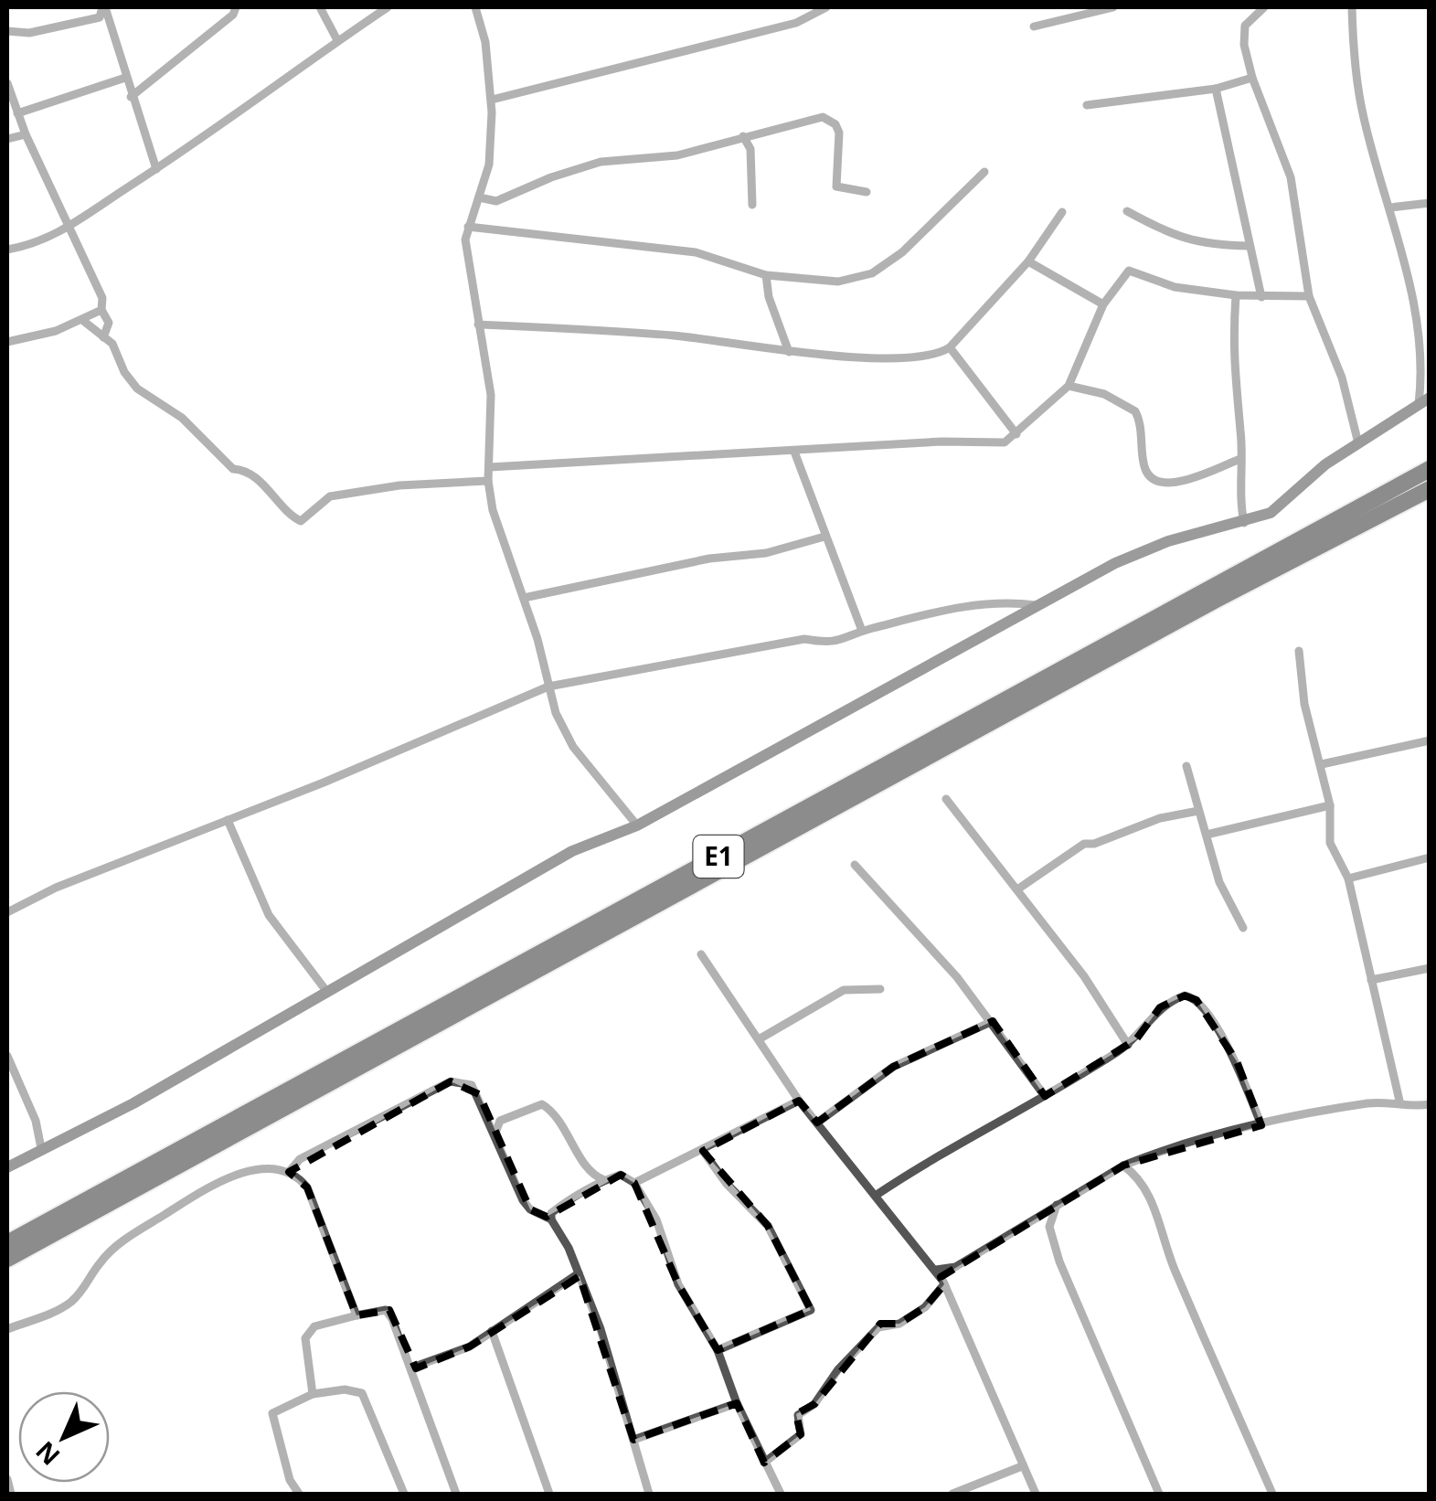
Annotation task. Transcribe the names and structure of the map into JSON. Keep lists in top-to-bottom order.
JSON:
{
  "streets": {
    "highway": ["E1"]
  },
  "north": "bottom left"
}
